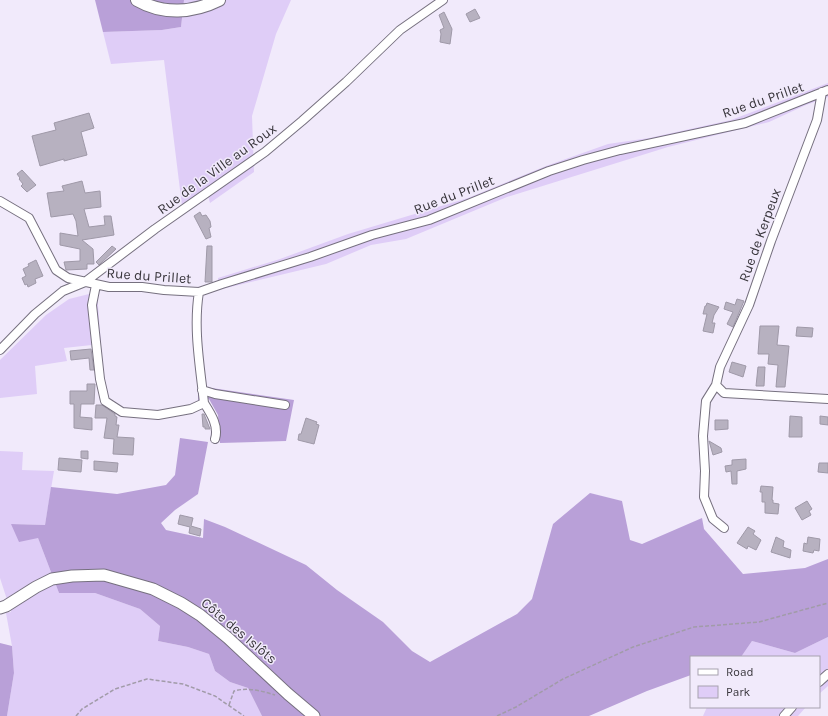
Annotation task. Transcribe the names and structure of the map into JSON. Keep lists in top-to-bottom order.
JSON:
{
  "streets": {
    "street": [
      "Rue du Prillet",
      "Rue de la Ville au Roux",
      "Rue de Kerpeux",
      "Côte des Islôts"
    ]
  },
  "crossings": [
    ["Rue du Prillet", "Rue de la Ville au Roux"],
    ["Rue du Prillet", "Rue de Kerpeux"]
  ],
  "legend": ["Road", "Park"]
}
